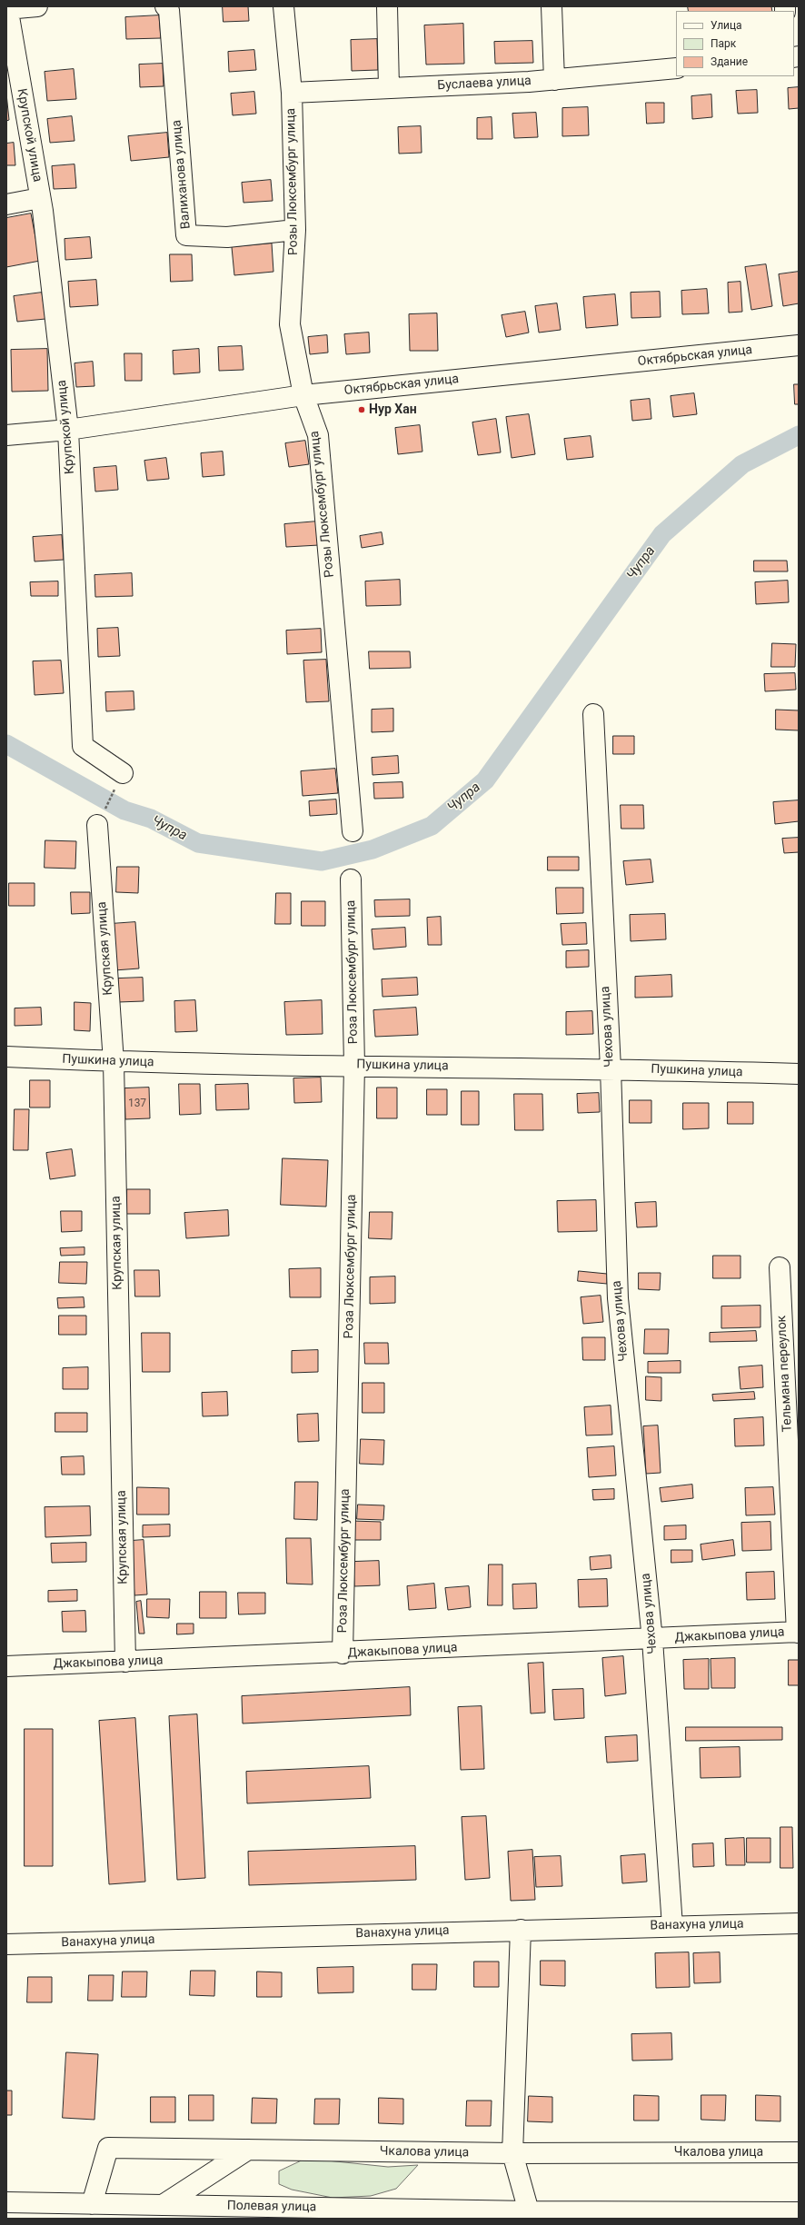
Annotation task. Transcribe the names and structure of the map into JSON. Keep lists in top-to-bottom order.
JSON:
{
  "streets": {
    "street": [
      "Буслаева улица",
      "Крупской улица",
      "Валиханова улица",
      "Розы Люксембург улица",
      "Октябрьская улица",
      "Крупская улица",
      "Роза Люксембург улица",
      "Чехова улица",
      "Пушкина улица",
      "Тельмана переулок",
      "Джакыпова улица",
      "Ванахуна улица",
      "Чкалова улица",
      "Полевая улица"
    ]
  },
  "crossings": [
    ["Буслаева улица", "Розы Люксембург улица"],
    ["Крупской улица", "Октябрьская улица"],
    ["Валиханова улица", "Розы Люксембург улица"],
    ["Розы Люксембург улица", "Октябрьская улица"],
    ["Крупская улица", "Пушкина улица"],
    ["Крупская улица", "Джакыпова улица"],
    ["Роза Люксембург улица", "Пушкина улица"],
    ["Роза Люксембург улица", "Джакыпова улица"],
    ["Чехова улица", "Пушкина улица"],
    ["Чехова улица", "Джакыпова улица"],
    ["Чехова улица", "Ванахуна улица"],
    ["Тельмана переулок", "Джакыпова улица"],
    ["Чкалова улица", "Полевая улица"]
  ],
  "water": ["Чупра"],
  "places": ["Нур Хан"],
  "house_numbers": ["137"],
  "legend": ["Улица", "Парк", "Здание"]
}
